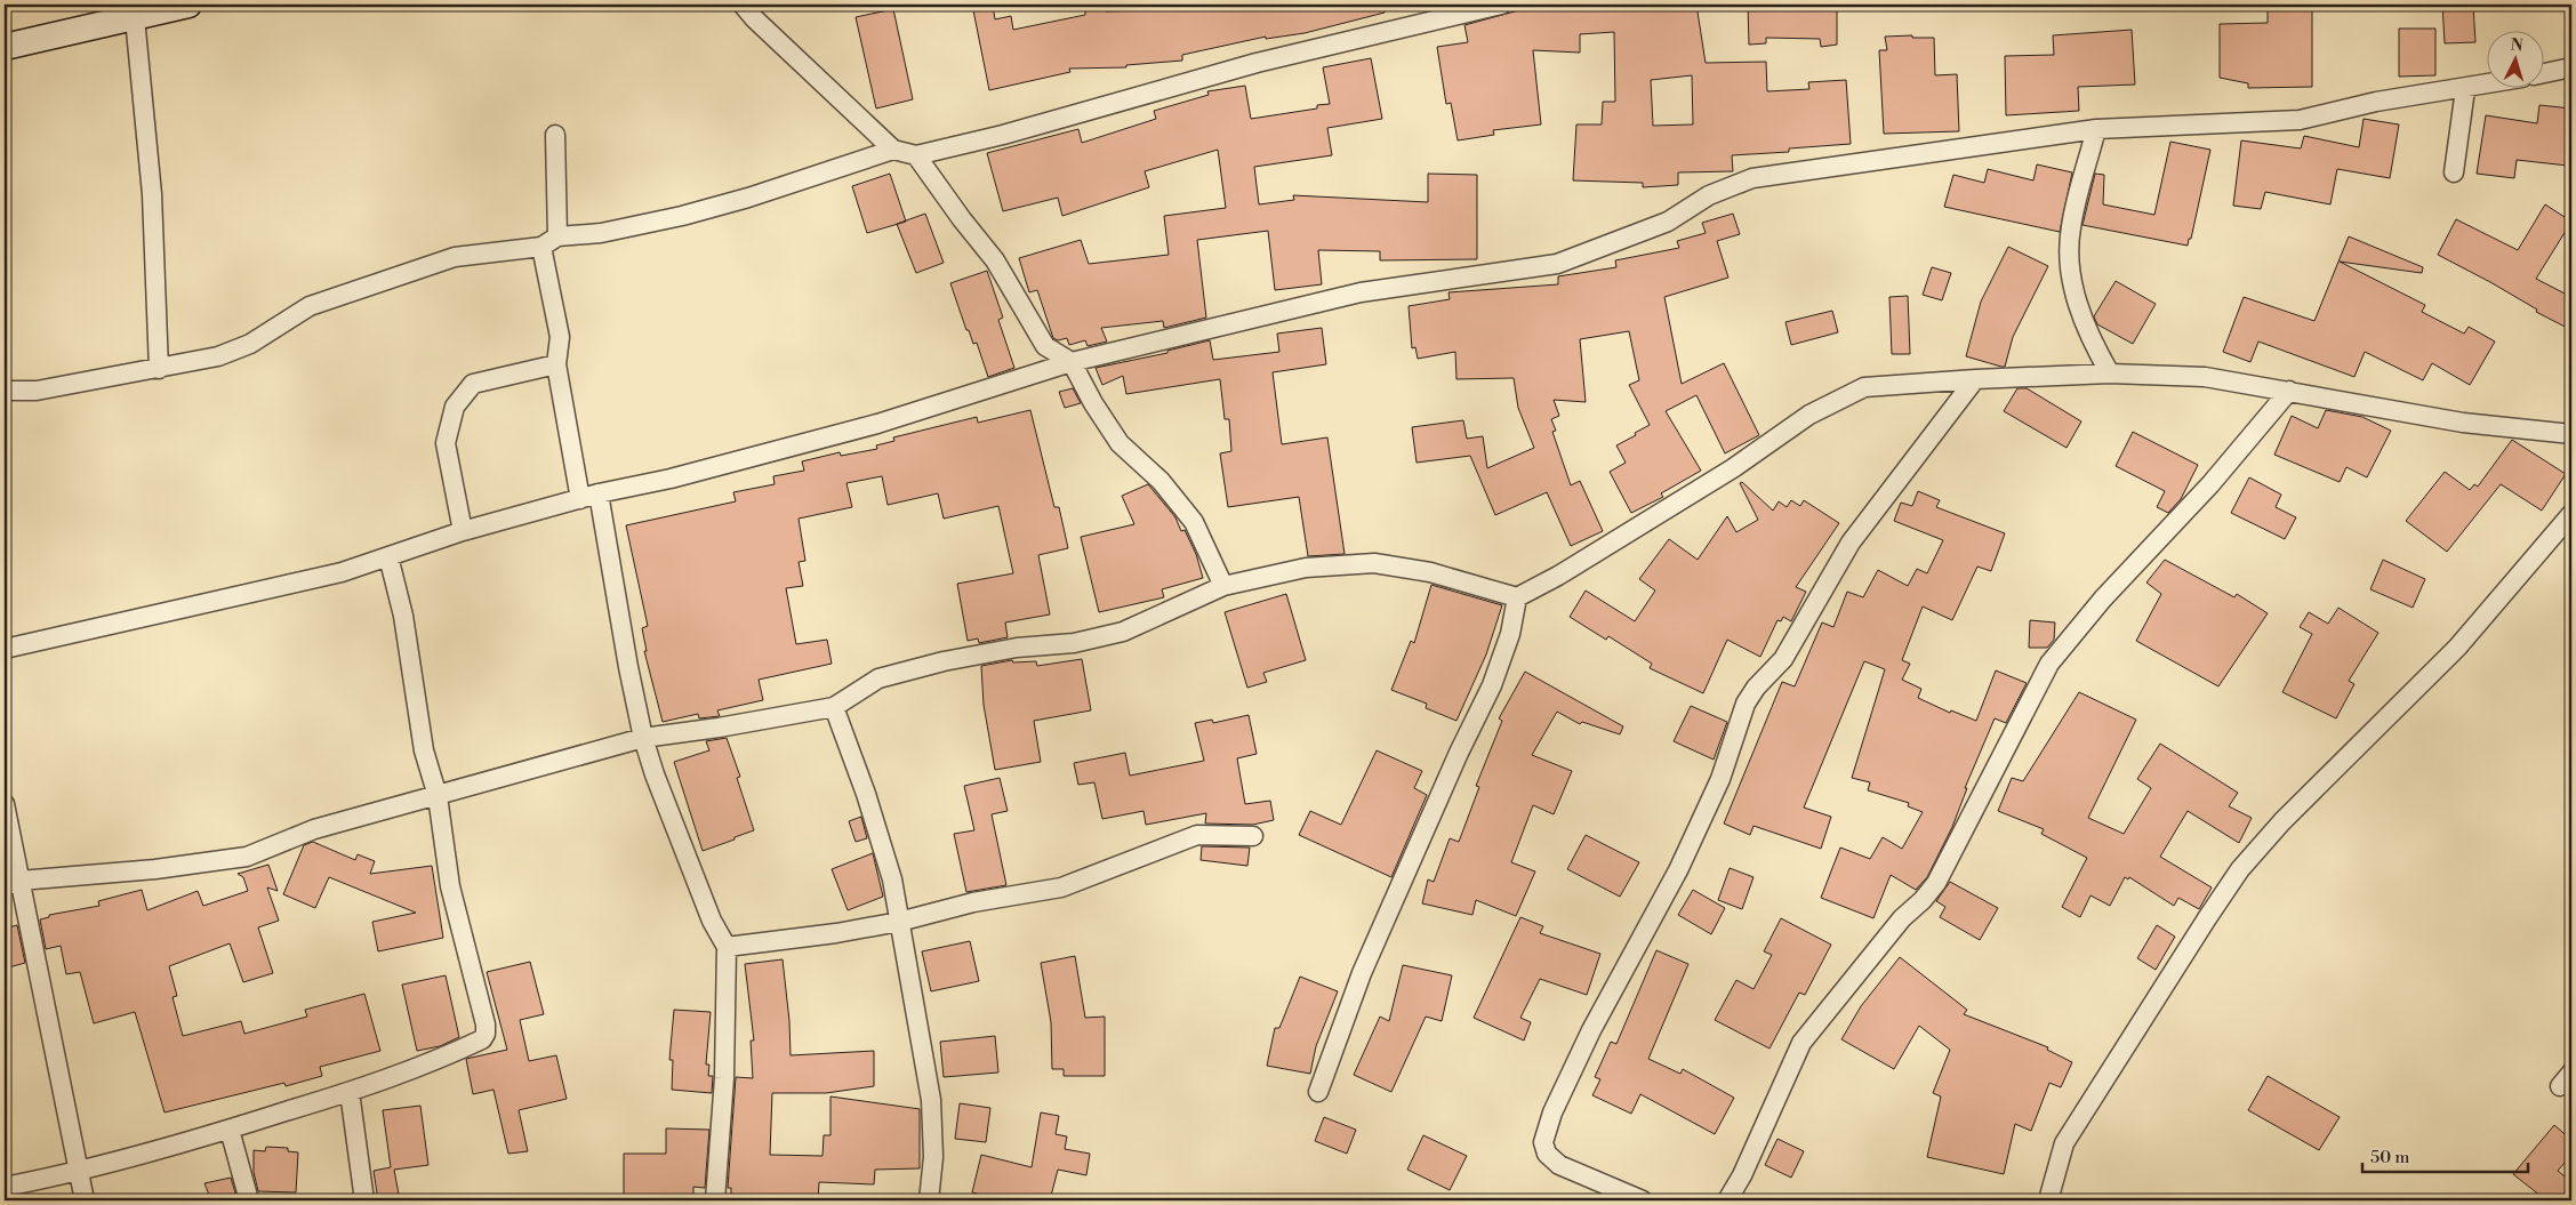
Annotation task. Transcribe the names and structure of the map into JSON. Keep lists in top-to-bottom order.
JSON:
{
  "scale_bar": "50 m",
  "north": "top"
}
